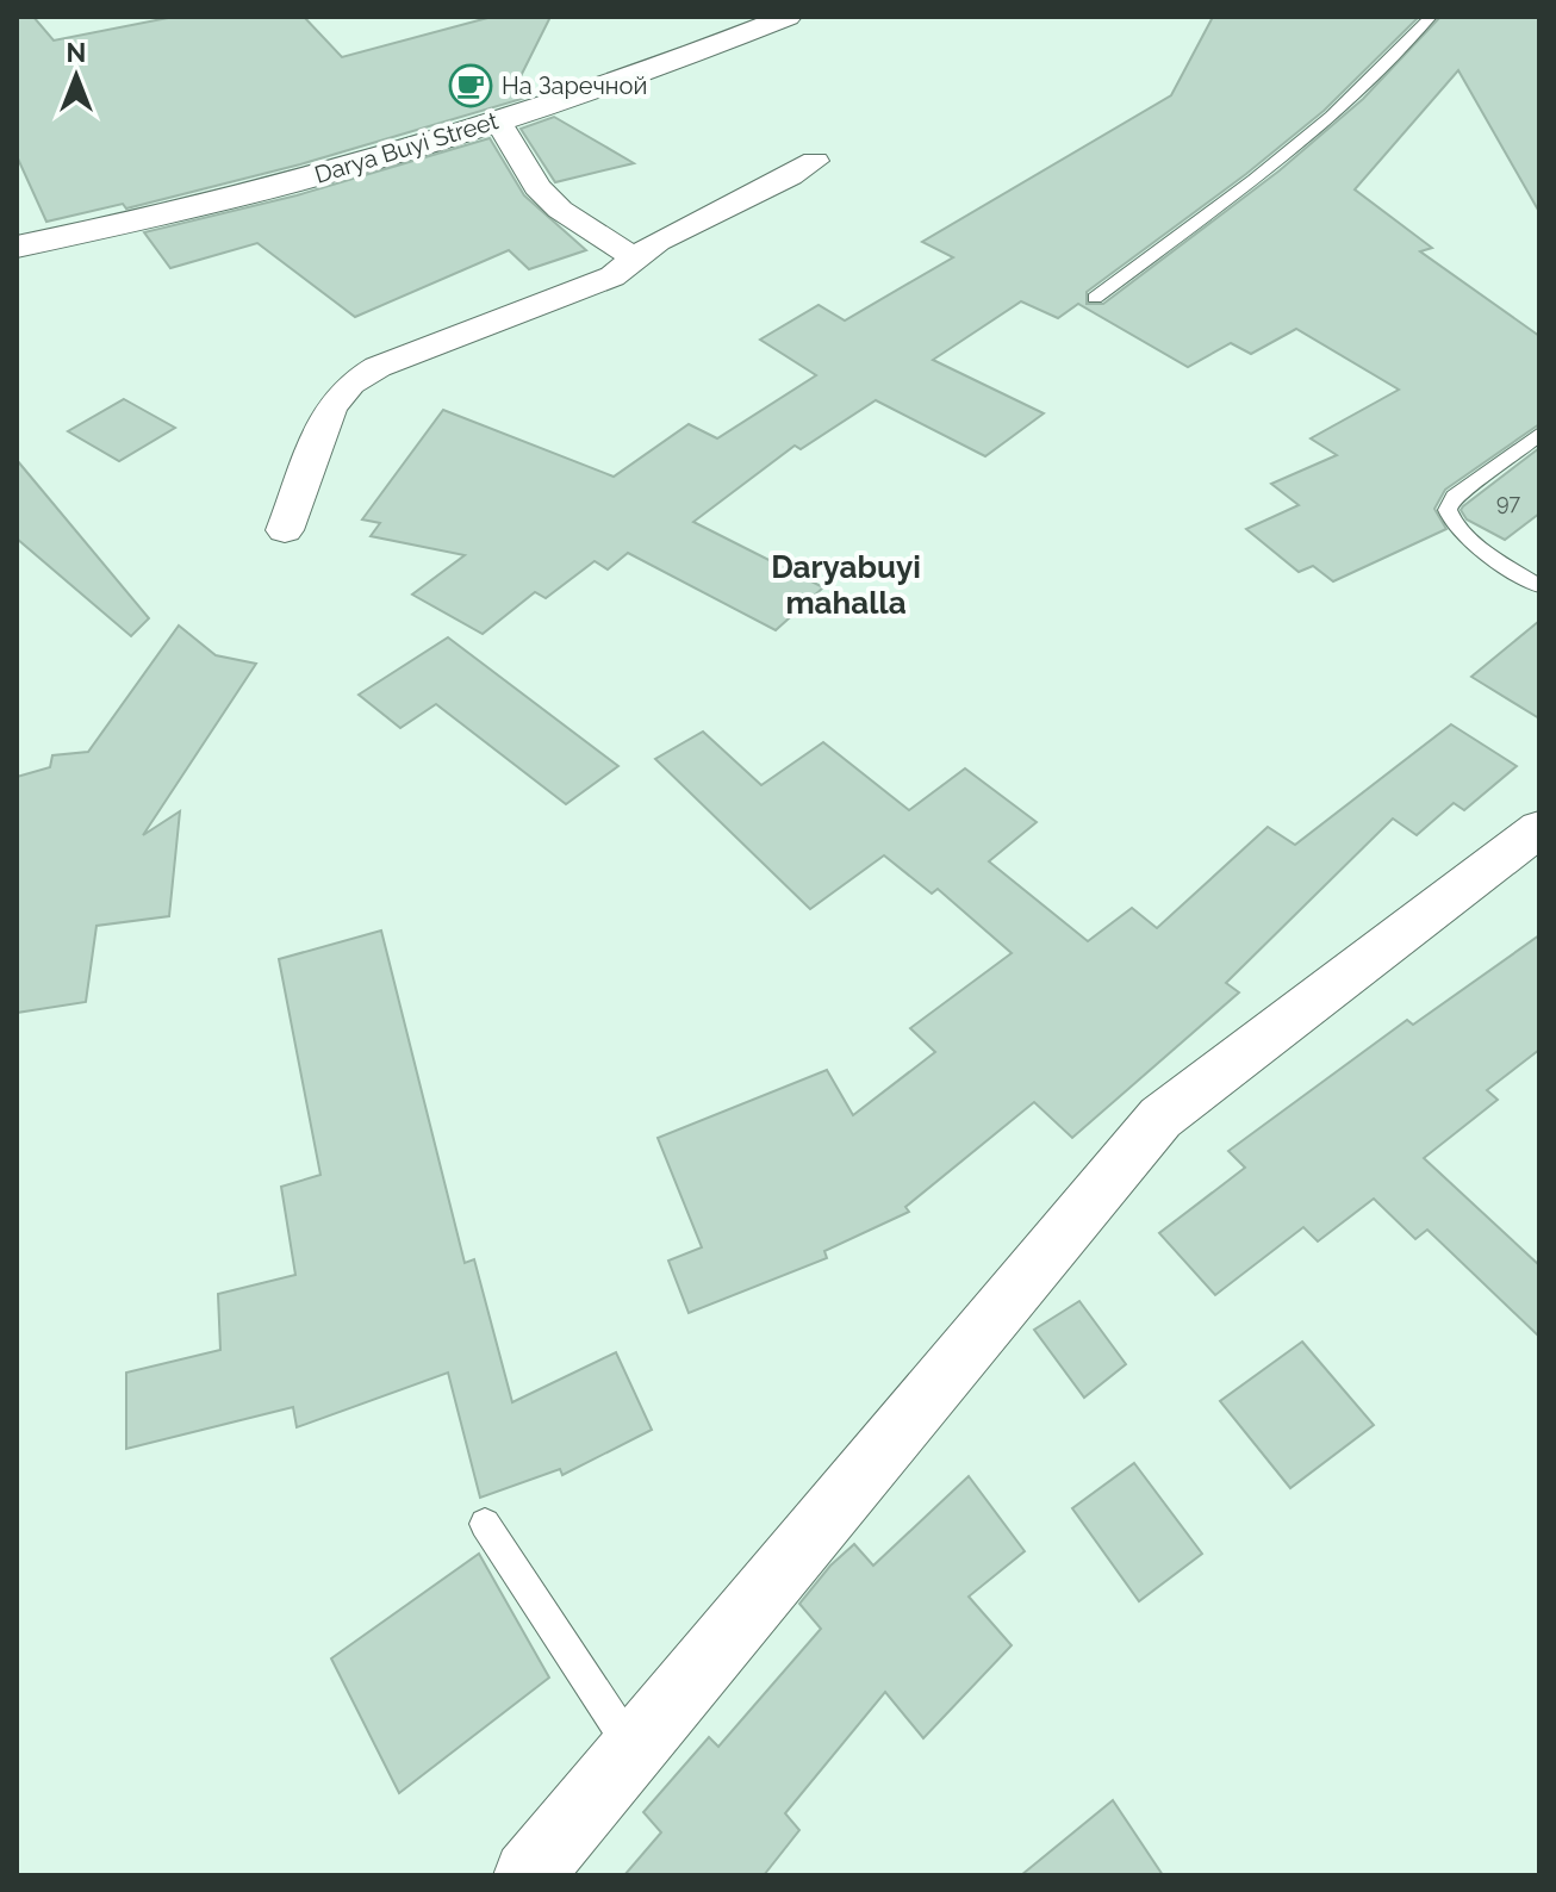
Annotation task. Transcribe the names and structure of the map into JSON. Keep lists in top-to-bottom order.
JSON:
{
  "streets": {
    "street": ["Darya Buyi Street"]
  },
  "districts": ["Daryabuyi mahalla"],
  "places": {
    "cafe": ["На Заречной"]
  },
  "house_numbers": ["97"],
  "north": "top"
}
